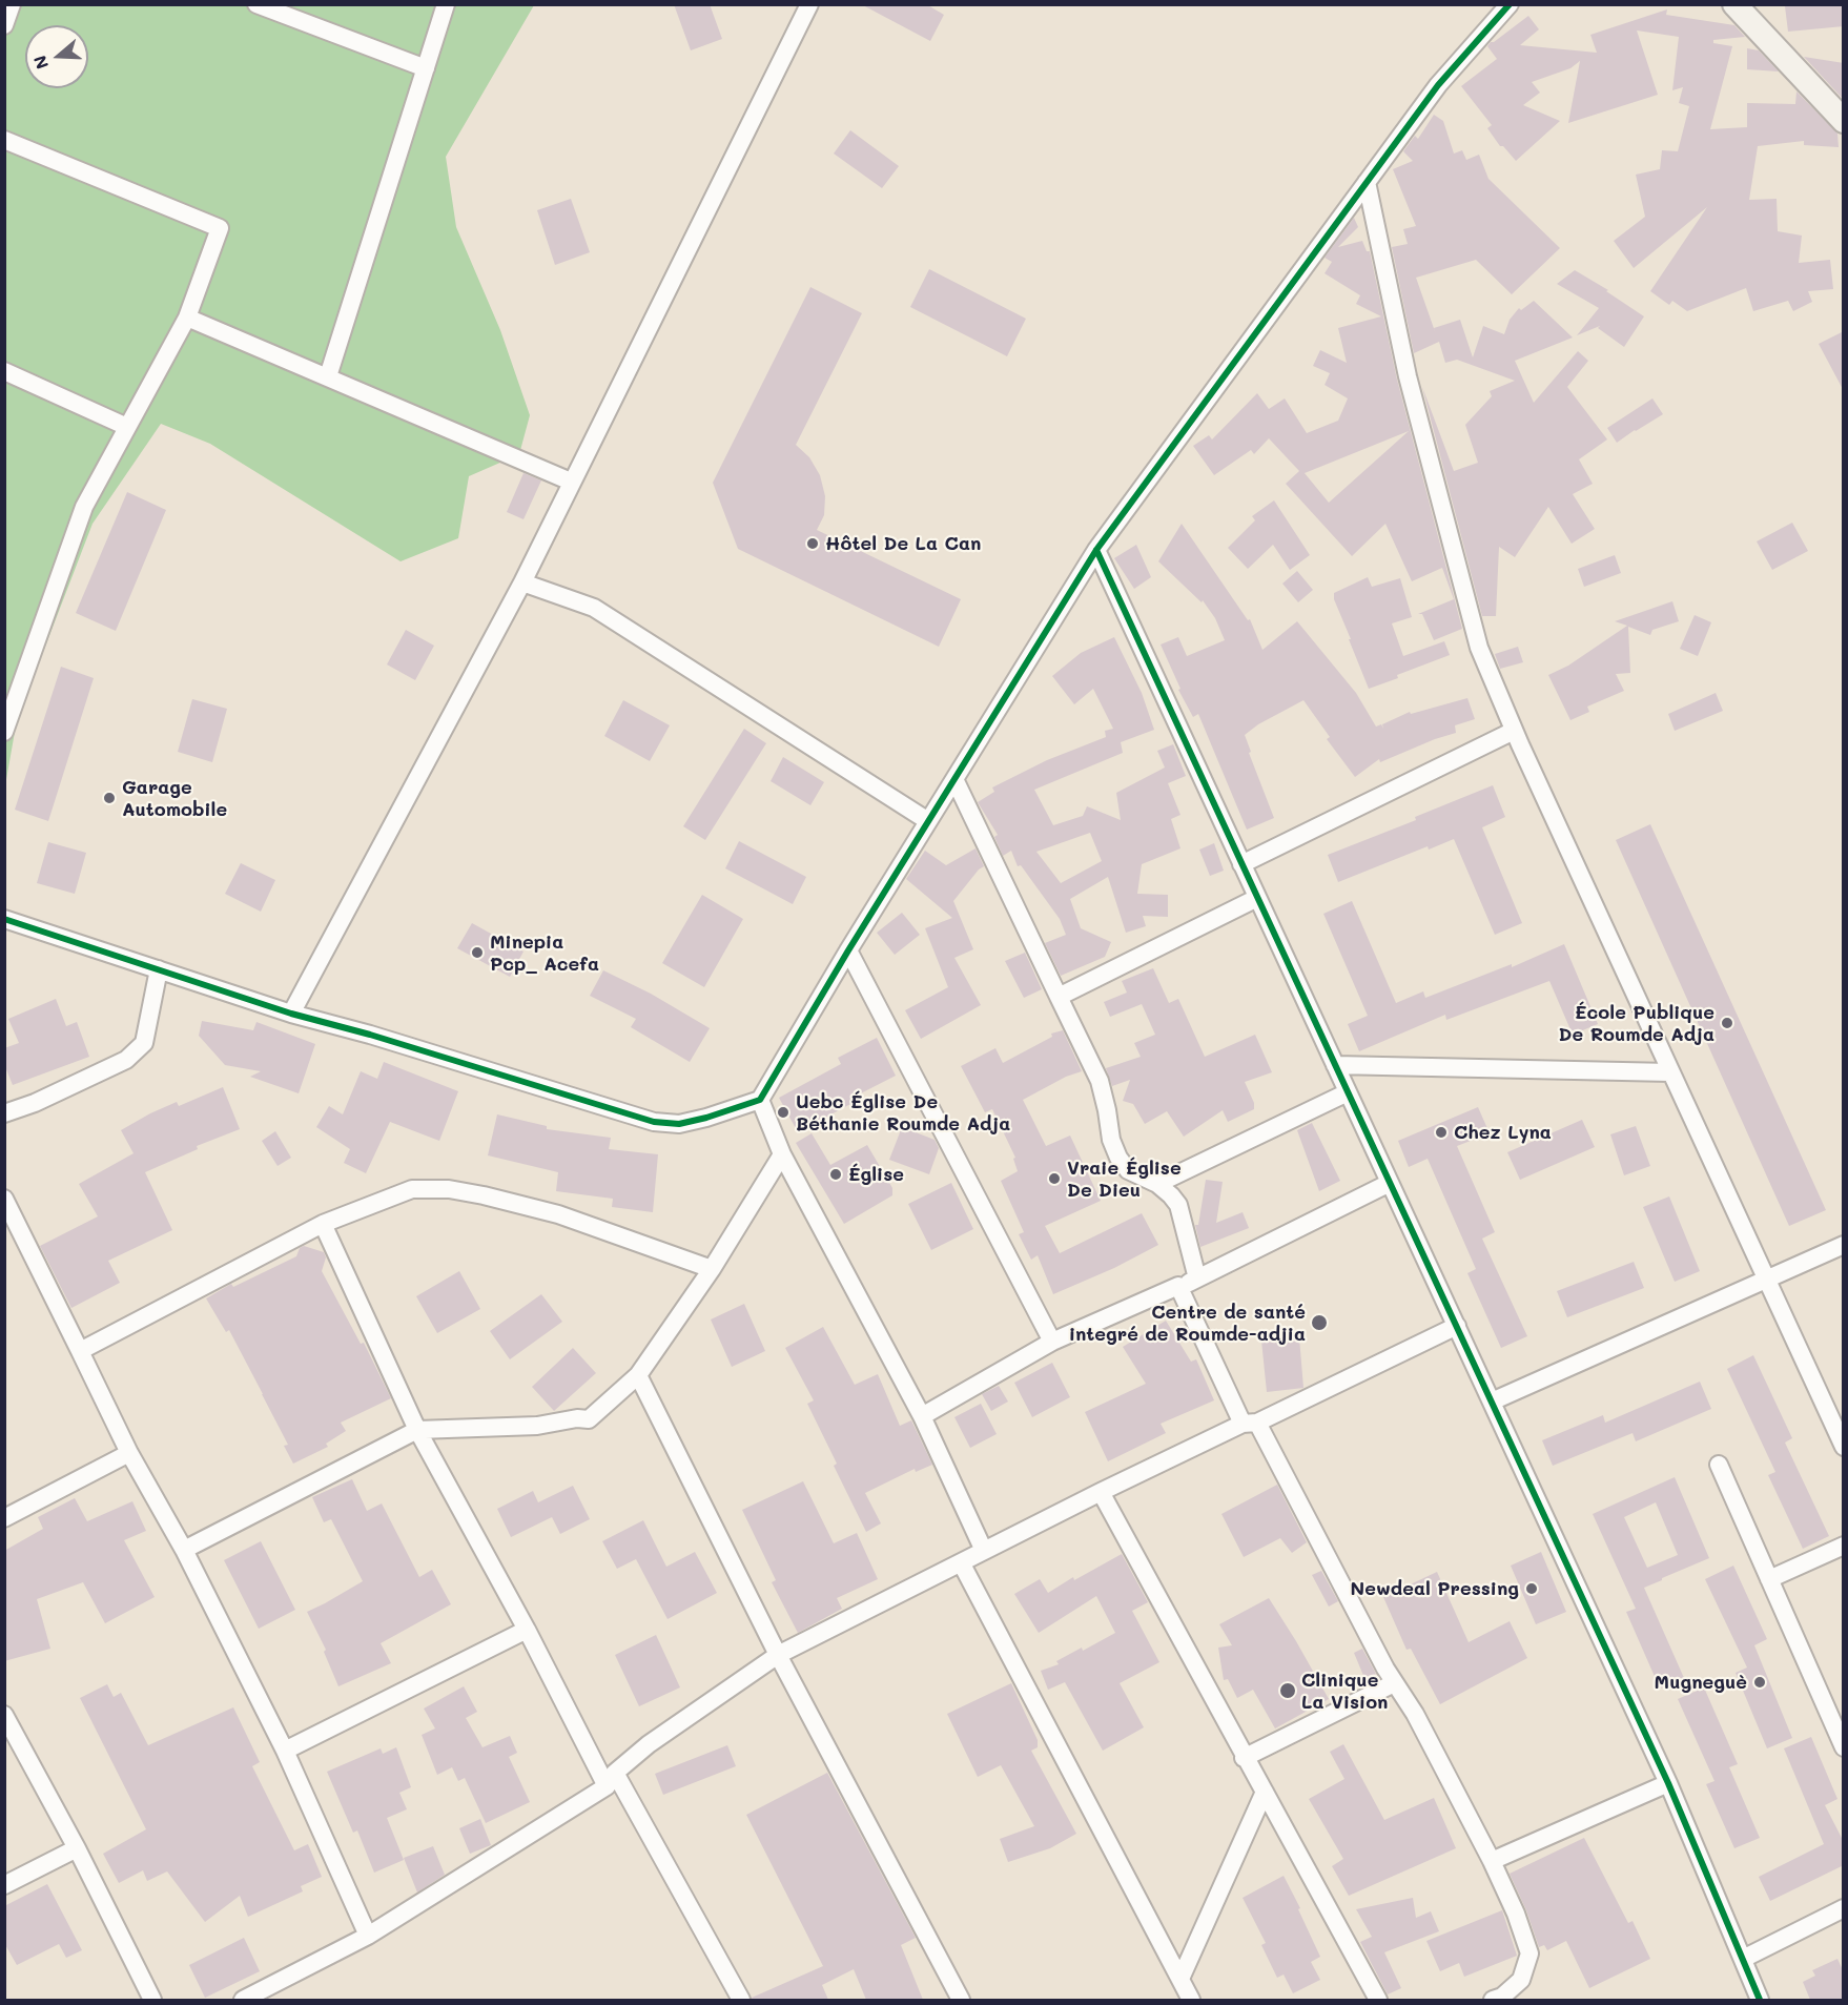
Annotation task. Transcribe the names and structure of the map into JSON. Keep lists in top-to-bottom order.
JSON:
{
  "places": [
    "Hôtel De La Can",
    "Garage Automobile",
    "Minepia Pcp_ Acefa",
    "École Publique De Roumde Adja",
    "Uebc Église De Béthanie Roumde Adja",
    "Chez Lyna",
    "Église",
    "Vraie Église De Dieu",
    "Centre de santé integré de Roumde-adjia",
    "Newdeal Pressing",
    "Mugneguè",
    "Clinique La Vision"
  ],
  "north": "left"
}
